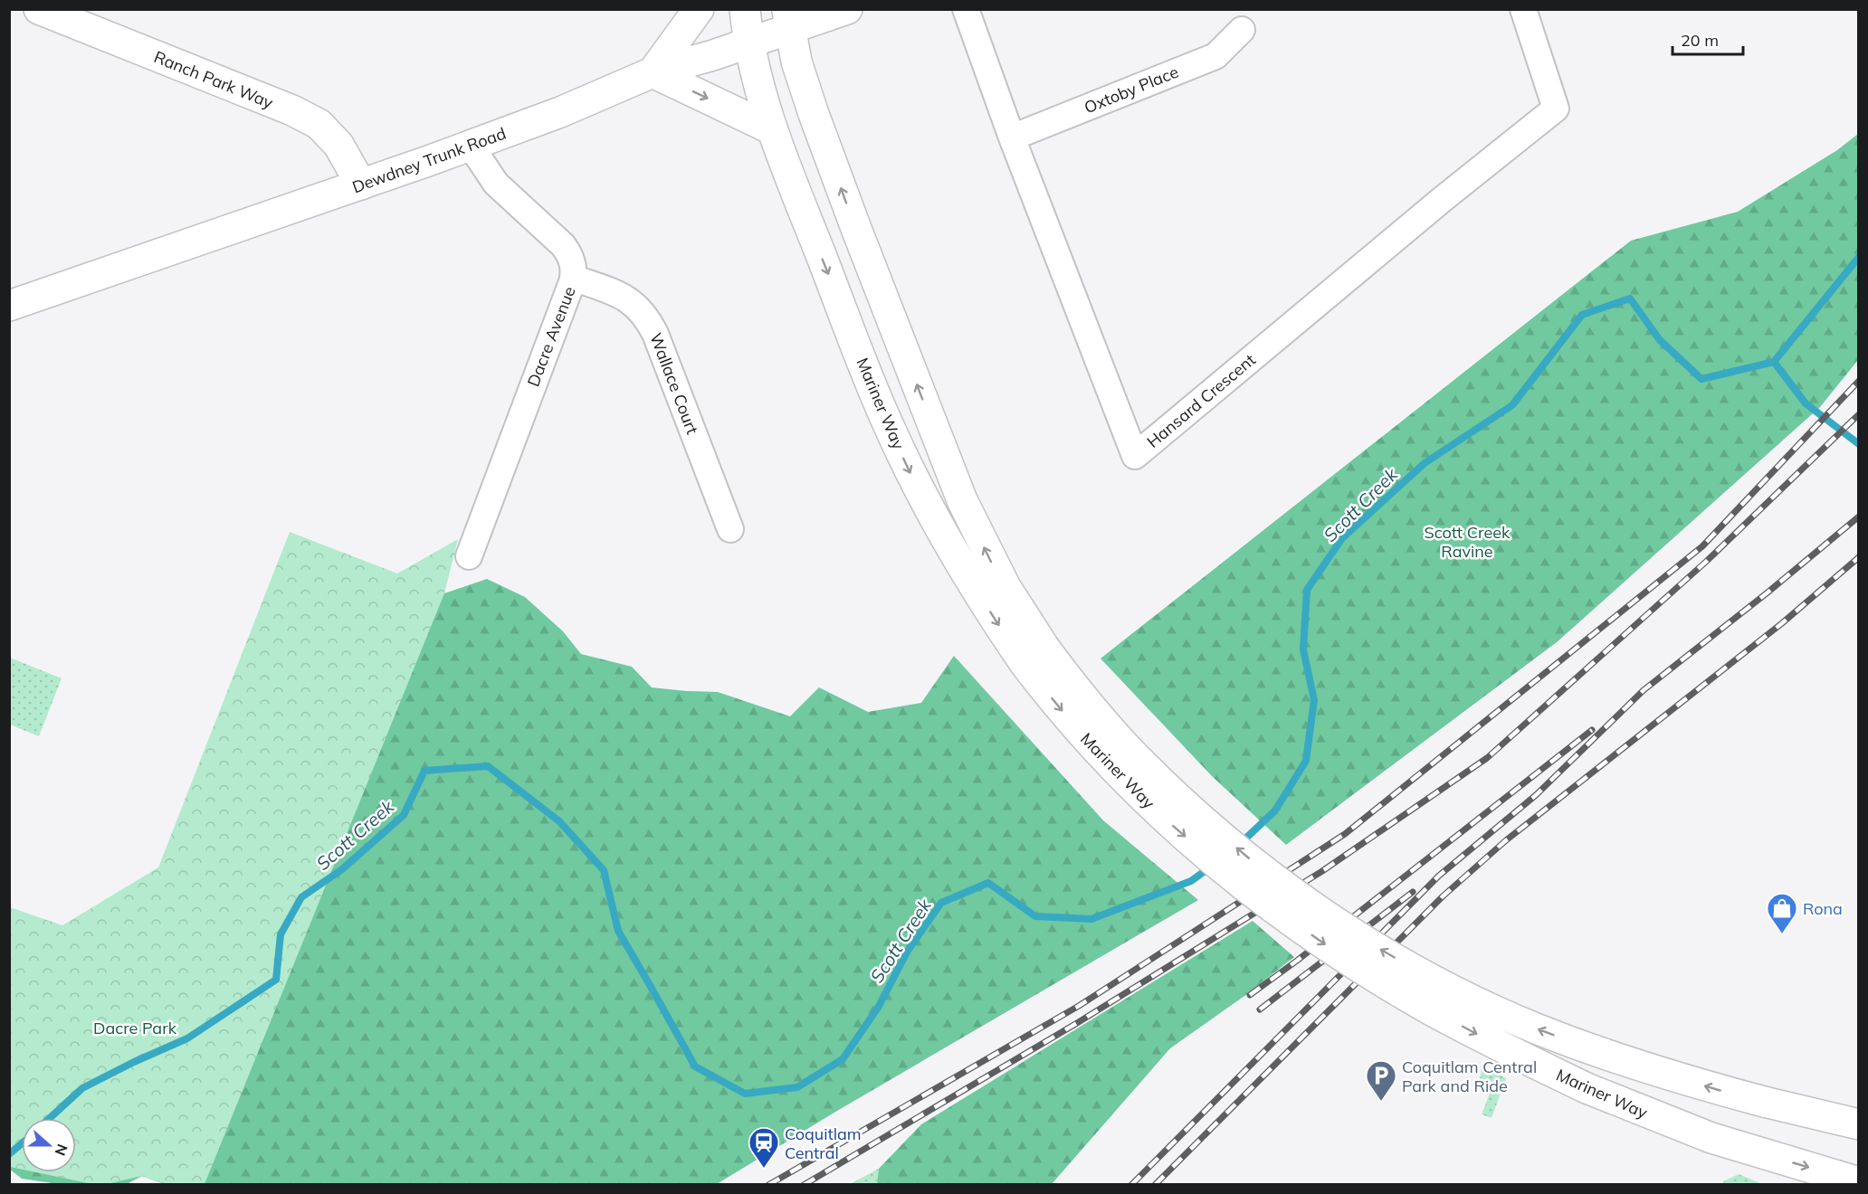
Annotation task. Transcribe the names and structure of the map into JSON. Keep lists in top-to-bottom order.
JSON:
{
  "streets": {
    "main road": ["Ranch Park Way", "Dewdney Trunk Road", "Mariner Way"],
    "street": [
      "Oxtoby Place",
      "Dacre Avenue",
      "Wallace Court",
      "Hansard Crescent"
    ]
  },
  "crossings": [
    ["Ranch Park Way", "Dewdney Trunk Road"],
    ["Oxtoby Place", "Hansard Crescent"],
    ["Dewdney Trunk Road", "Dacre Avenue"],
    ["Dewdney Trunk Road", "Mariner Way"],
    ["Dacre Avenue", "Wallace Court"]
  ],
  "water": ["Scott Creek"],
  "parks": ["Scott Creek Ravine", "Dacre Park"],
  "places": {
    "shop": ["Rona"],
    "parking": ["Coquitlam Central Park and Ride"],
    "station": ["Coquitlam Central"]
  },
  "scale_bar": "20 m",
  "north": "right"
}
